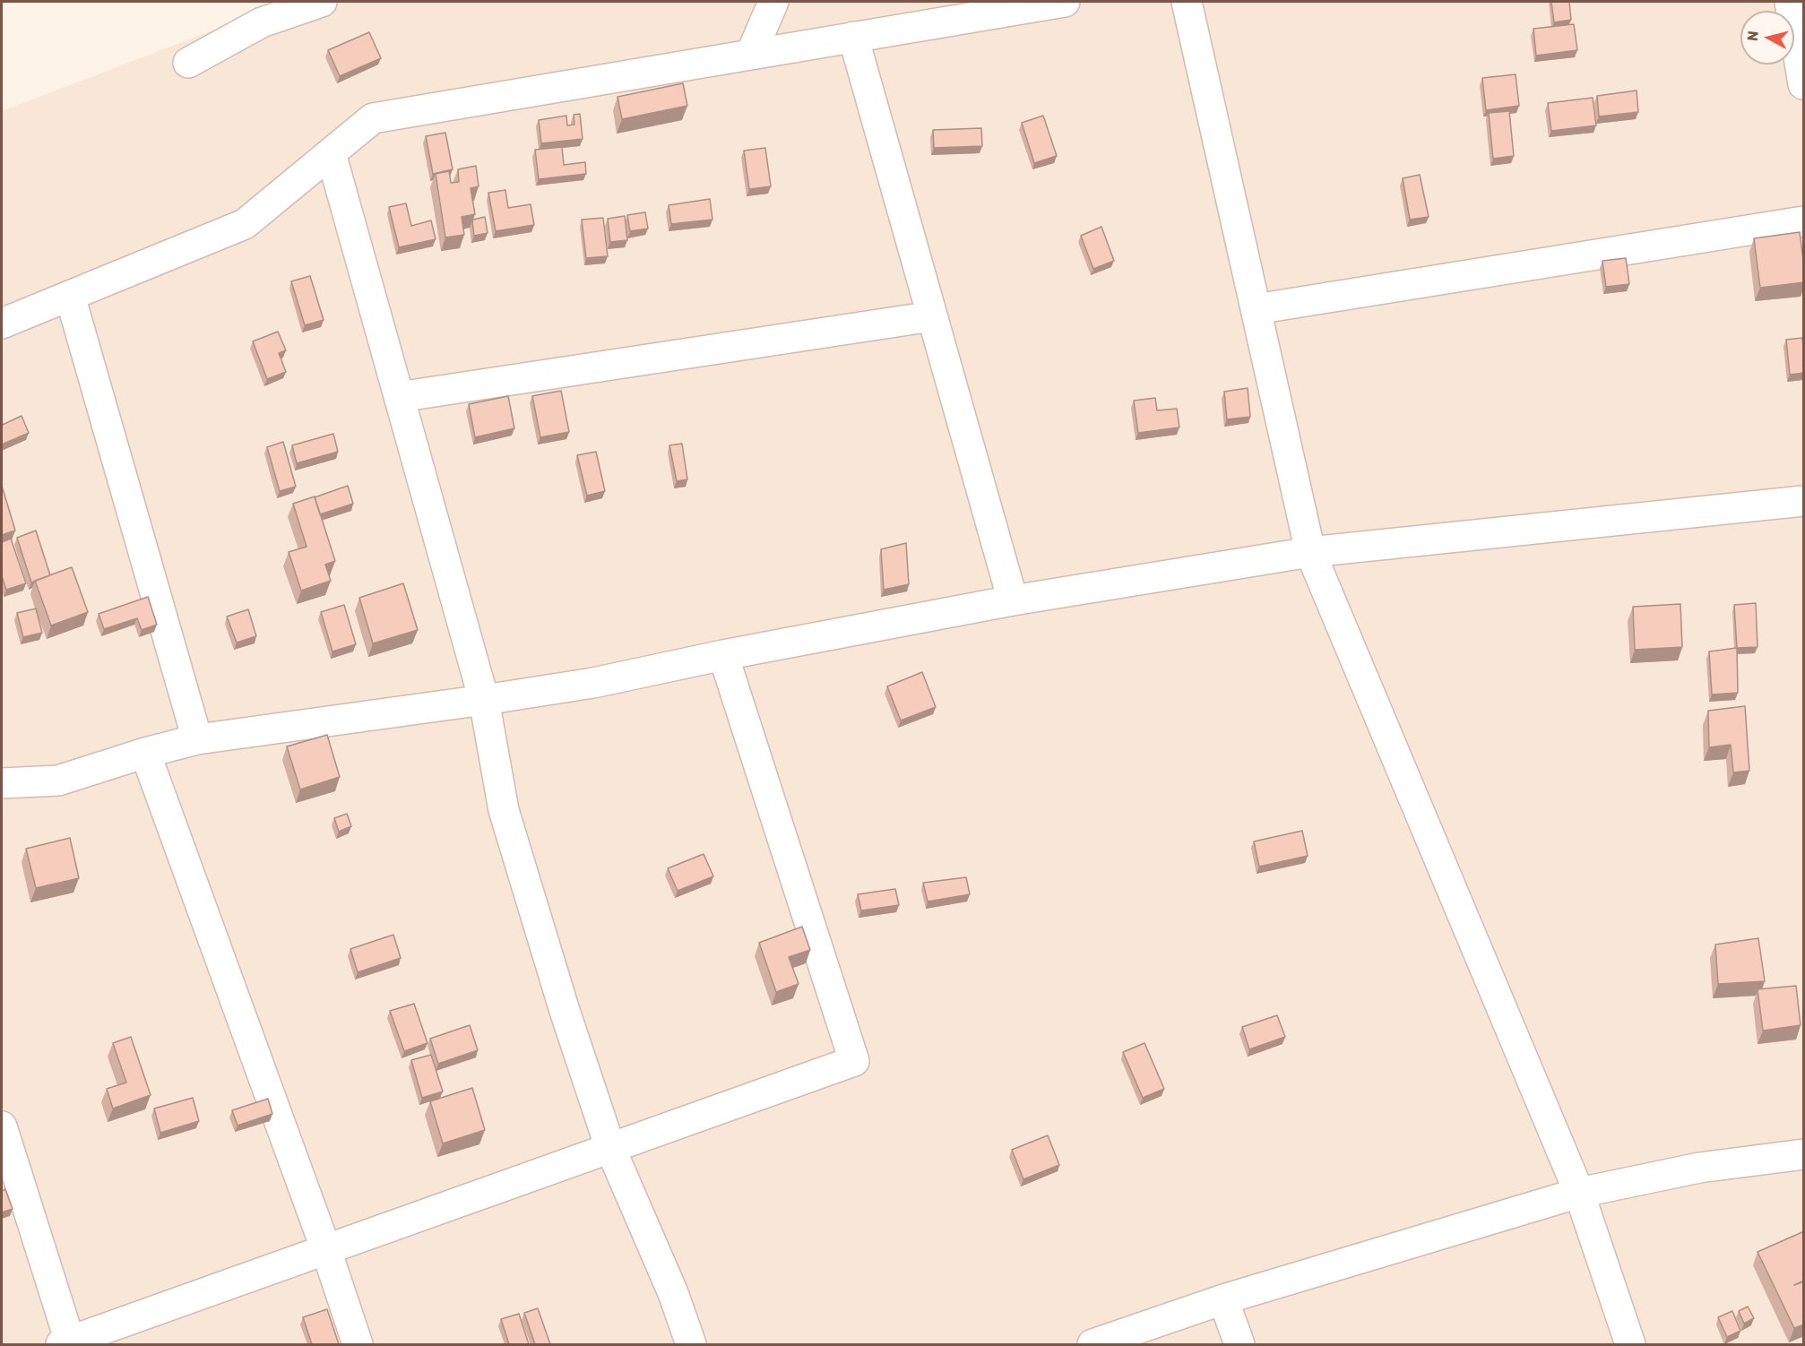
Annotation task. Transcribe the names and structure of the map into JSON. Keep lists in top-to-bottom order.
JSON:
{
  "north": "left"
}
